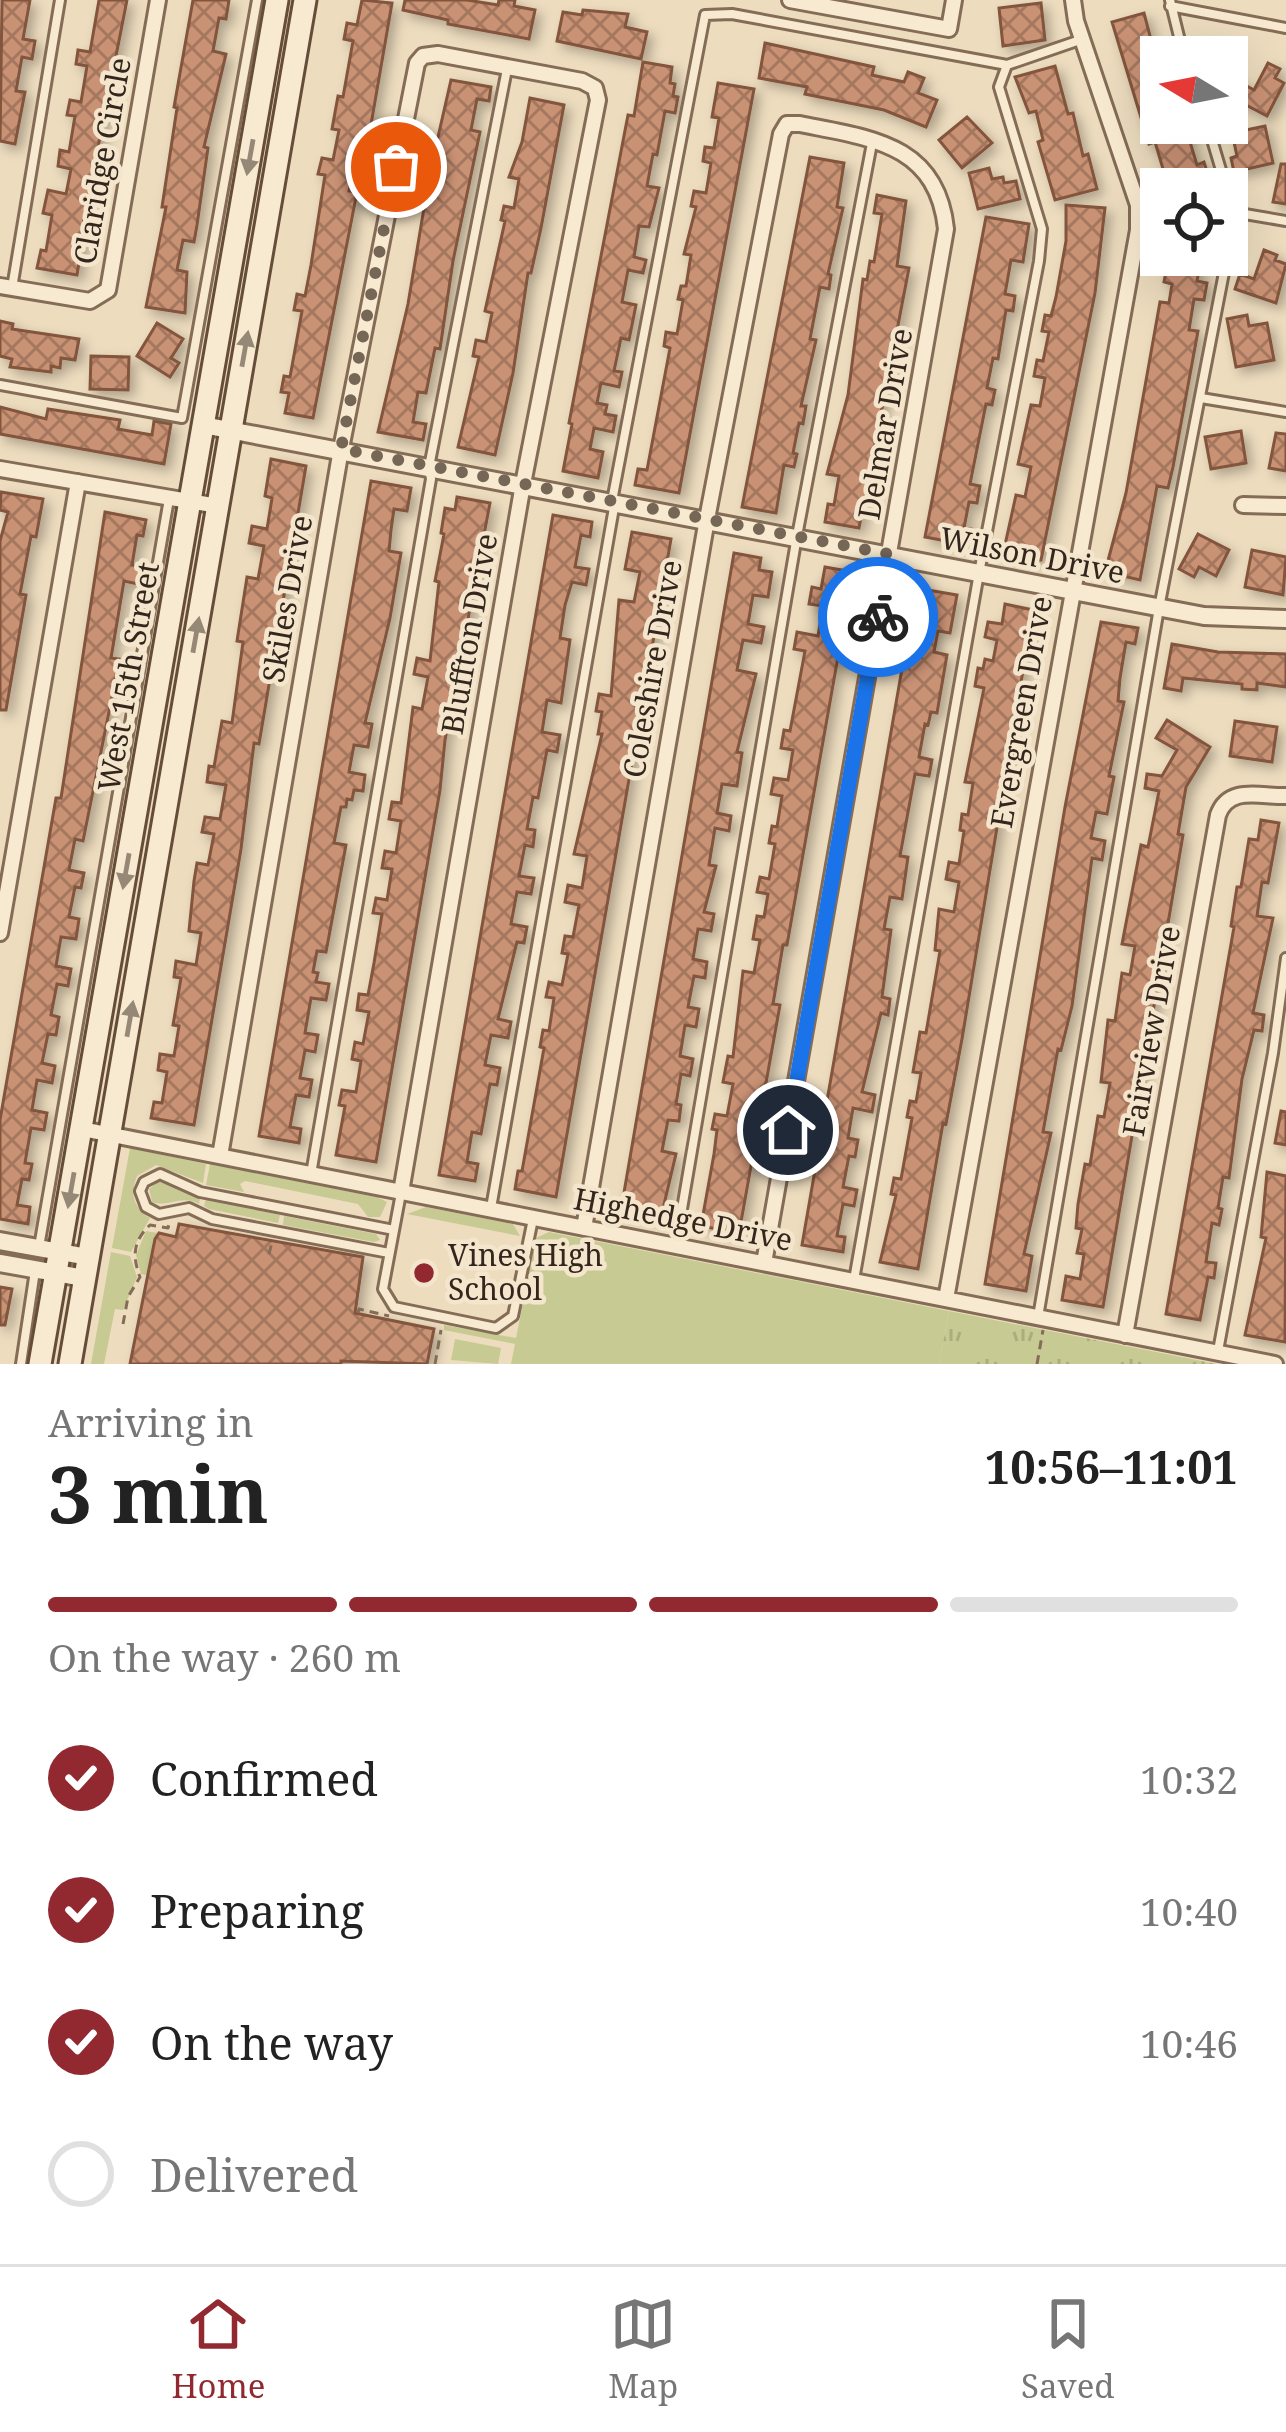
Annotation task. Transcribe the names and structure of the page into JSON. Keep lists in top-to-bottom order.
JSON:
{
  "streets": {
    "main road": ["West 15th Street"],
    "street": [
      "Claridge Circle",
      "Delmar Drive",
      "Wilson Drive",
      "Skiles Drive",
      "Bluffton Drive",
      "Coleshire Drive",
      "Evergreen Drive",
      "Fairview Drive",
      "Highedge Drive"
    ]
  },
  "crossings": [
    ["Delmar Drive", "Wilson Drive"],
    ["Delmar Drive", "Coleshire Drive"],
    ["Delmar Drive", "Highedge Drive"],
    ["Wilson Drive", "Skiles Drive"],
    ["Wilson Drive", "Bluffton Drive"],
    ["Wilson Drive", "Coleshire Drive"],
    ["Wilson Drive", "West 15th Street"],
    ["Wilson Drive", "Evergreen Drive"],
    ["Skiles Drive", "Bluffton Drive"],
    ["Skiles Drive", "Highedge Drive"],
    ["Bluffton Drive", "Highedge Drive"],
    ["Coleshire Drive", "Highedge Drive"],
    ["West 15th Street", "Highedge Drive"],
    ["Evergreen Drive", "Highedge Drive"],
    ["Fairview Drive", "Highedge Drive"]
  ],
  "places": ["Vines High School"],
  "north": "left",
  "page": {
    "heading": ["3 min", "Arriving in", "10:56–11:01"],
    "bar": "On the way · 260 m",
    "list": [
      ["Confirmed", "10:32"],
      ["Preparing", "10:40"],
      ["On the way", "10:46"],
      "Delivered"
    ],
    "tabs": ["Home", "Map", "Saved"]
  }
}
